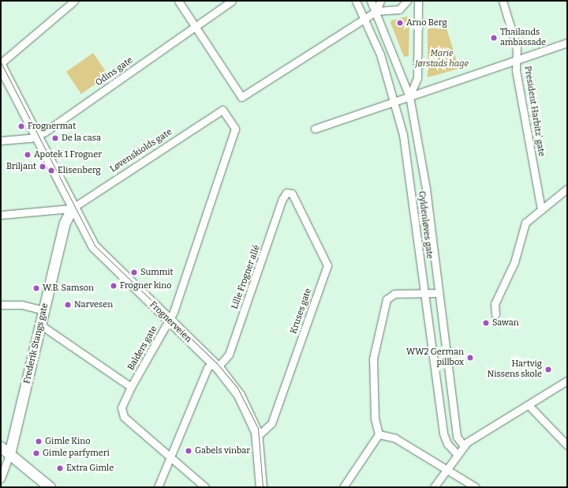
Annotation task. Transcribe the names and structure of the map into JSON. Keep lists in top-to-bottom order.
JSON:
{
  "streets": {
    "street": [
      "Odins gate",
      "President Harbitz’ gate",
      "Løvenskiolds gate",
      "Gyldenløves gate",
      "Lille Frogner allé",
      "Kruses gate",
      "Frognerveien",
      "Frederik Stangs gate",
      "Balders gate"
    ]
  },
  "crossings": [
    ["Odins gate", "Frognerveien"],
    ["Løvenskiolds gate", "Frognerveien"],
    ["Løvenskiolds gate", "Frederik Stangs gate"],
    ["Løvenskiolds gate", "Balders gate"],
    ["Lille Frogner allé", "Kruses gate"],
    ["Lille Frogner allé", "Frognerveien"],
    ["Lille Frogner allé", "Balders gate"],
    ["Kruses gate", "Frognerveien"],
    ["Frognerveien", "Frederik Stangs gate"],
    ["Frognerveien", "Balders gate"]
  ],
  "parks": ["Marie Jørstads hage"],
  "places": [
    "Arno Berg",
    "Thailands ambassade",
    "Frognermat",
    "De la casa",
    "Apotek 1 Frogner",
    "Briljant",
    "Elisenberg",
    "Summit",
    "Frogner kino",
    "W.B. Samson",
    "Narvesen",
    "Sawan",
    "WW2 German pillbox",
    "Hartvig Nissens skole",
    "Gimle Kino",
    "Gabels vinbar",
    "Gimle parfymeri",
    "Extra Gimle"
  ]
}
